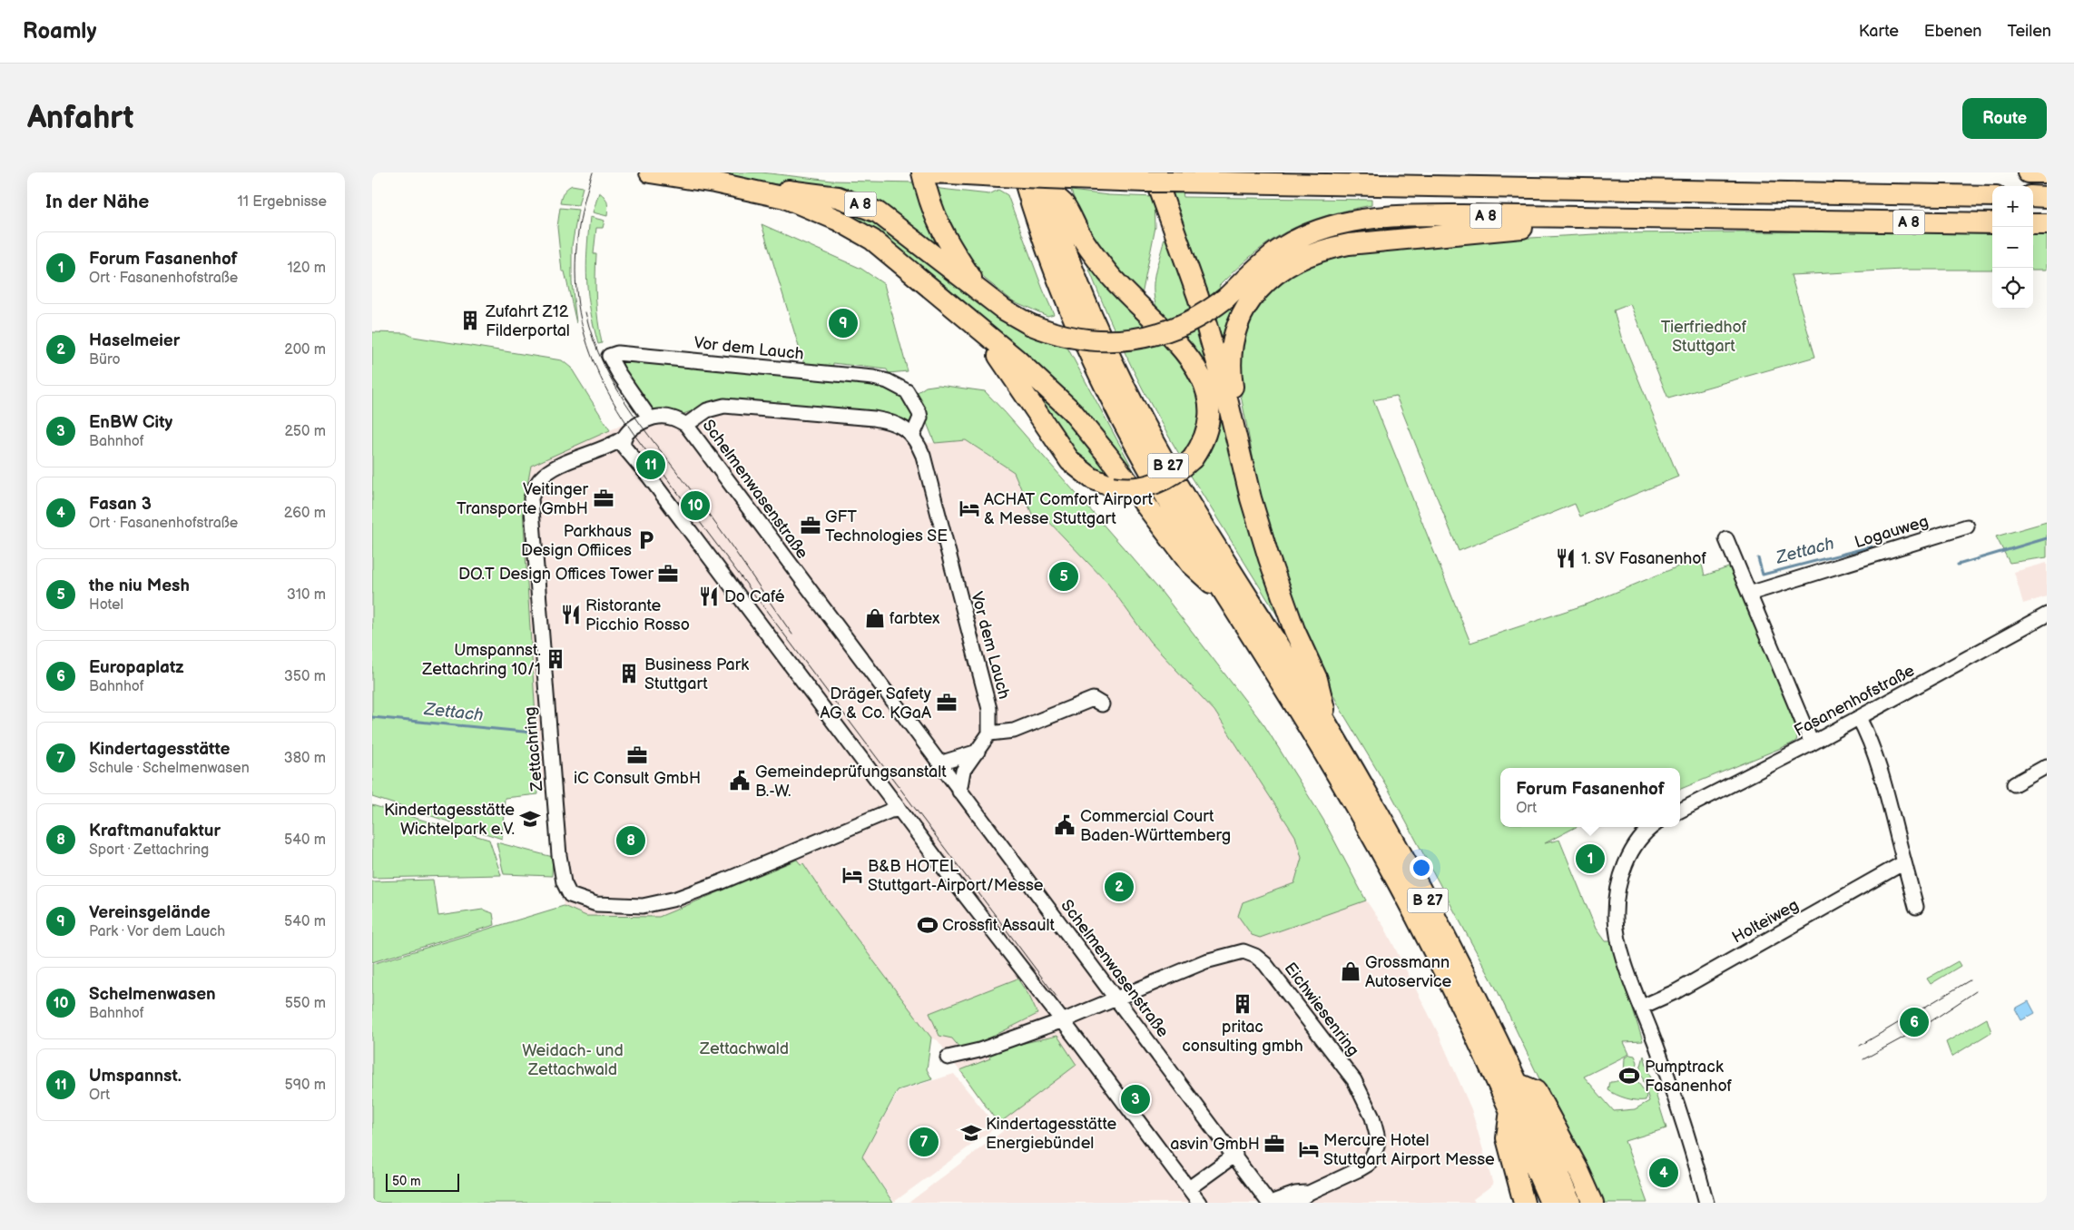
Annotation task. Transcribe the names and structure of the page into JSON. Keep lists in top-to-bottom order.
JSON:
{
  "streets": {
    "highway": ["A 8", "B 27"],
    "street": [
      "Vor dem Lauch",
      "Schelmenwasenstraße",
      "Logauweg",
      "Fasanenhofstraße",
      "Zettachring",
      "Holteiweg",
      "Eichwiesenring"
    ]
  },
  "crossings": [
    ["Vor dem Lauch", "Schelmenwasenstraße"],
    ["Schelmenwasenstraße", "Eichwiesenring"]
  ],
  "water": ["Zettach"],
  "parks": ["Tierfriedhof Stuttgart", "Zettachwald", "Weidach- und Zettachwald"],
  "places": {
    "building": [
      "Zufahrt Z12 Filderportal",
      "Umspannst. Zettachring 10/1",
      "Business Park Stuttgart",
      "pritac consulting gmbh"
    ],
    "office": [
      "Veitinger Transporte GmbH",
      "GFT Technologies SE",
      "DO.T Design Offices Tower",
      "Dräger Safety AG & Co. KGaA",
      "iC Consult GmbH",
      "asvin GmbH"
    ],
    "hotel": ["ACHAT Comfort Airport & Messe Stuttgart", "B&B HOTEL Stuttgart-Airport/Messe", "Mercure Hotel Stuttgart Airport Messe"],
    "parking": ["Parkhaus Design Offiices"],
    "restaurant": ["1. SV Fasanenhof", "Do Café", "Ristorante Picchio Rosso"],
    "shop": ["farbtex", "Grossmann Autoservice"],
    "public building": ["Gemeindeprüfungsanstalt B.-W.", "Commercial Court Baden-Württemberg"],
    "school or university": ["Kindertagesstätte Wichtelpark e.V.", "Kindertagesstätte Energiebündel"],
    "sports": ["Crossfit Assault", "Pumptrack Fasanenhof"]
  },
  "scale_bar": "50 m",
  "page": {
    "header": "Roamly",
    "nav": ["Karte", "Ebenen", "Teilen"],
    "buttons": "Route",
    "title": "Anfahrt",
    "heading": ["In der Nähe", "11 Ergebnisse"],
    "map_buttons": ["+", "−"],
    "list": [
      {
        "mark": "1",
        "name": "Forum Fasanenhof",
        "note": "Ort · Fasanenhofstraße",
        "value": "120 m"
      },
      {
        "mark": "2",
        "name": "Haselmeier",
        "note": "Büro",
        "value": "200 m"
      },
      {
        "mark": "3",
        "name": "EnBW City",
        "note": "Bahnhof",
        "value": "250 m"
      },
      {
        "mark": "4",
        "name": "Fasan 3",
        "note": "Ort · Fasanenhofstraße",
        "value": "260 m"
      },
      {
        "mark": "5",
        "name": "the niu Mesh",
        "note": "Hotel",
        "value": "310 m"
      },
      {
        "mark": "6",
        "name": "Europaplatz",
        "note": "Bahnhof",
        "value": "350 m"
      },
      {
        "mark": "7",
        "name": "Kindertagesstätte",
        "note": "Schule · Schelmenwasen",
        "value": "380 m"
      },
      {
        "mark": "8",
        "name": "Kraftmanufaktur",
        "note": "Sport · Zettachring",
        "value": "540 m"
      },
      {
        "mark": "9",
        "name": "Vereinsgelände",
        "note": "Park · Vor dem Lauch",
        "value": "540 m"
      },
      {
        "mark": "10",
        "name": "Schelmenwasen",
        "note": "Bahnhof",
        "value": "550 m"
      },
      {
        "mark": "11",
        "name": "Umspannst.",
        "note": "Ort",
        "value": "590 m"
      }
    ],
    "pins": [
      "9",
      "11",
      "10",
      "5",
      "8",
      "1",
      "2",
      "6",
      "3",
      "7",
      "4"
    ],
    "popup": ["Forum Fasanenhof", "Ort"],
    "scale": "50 m"
  }
}
